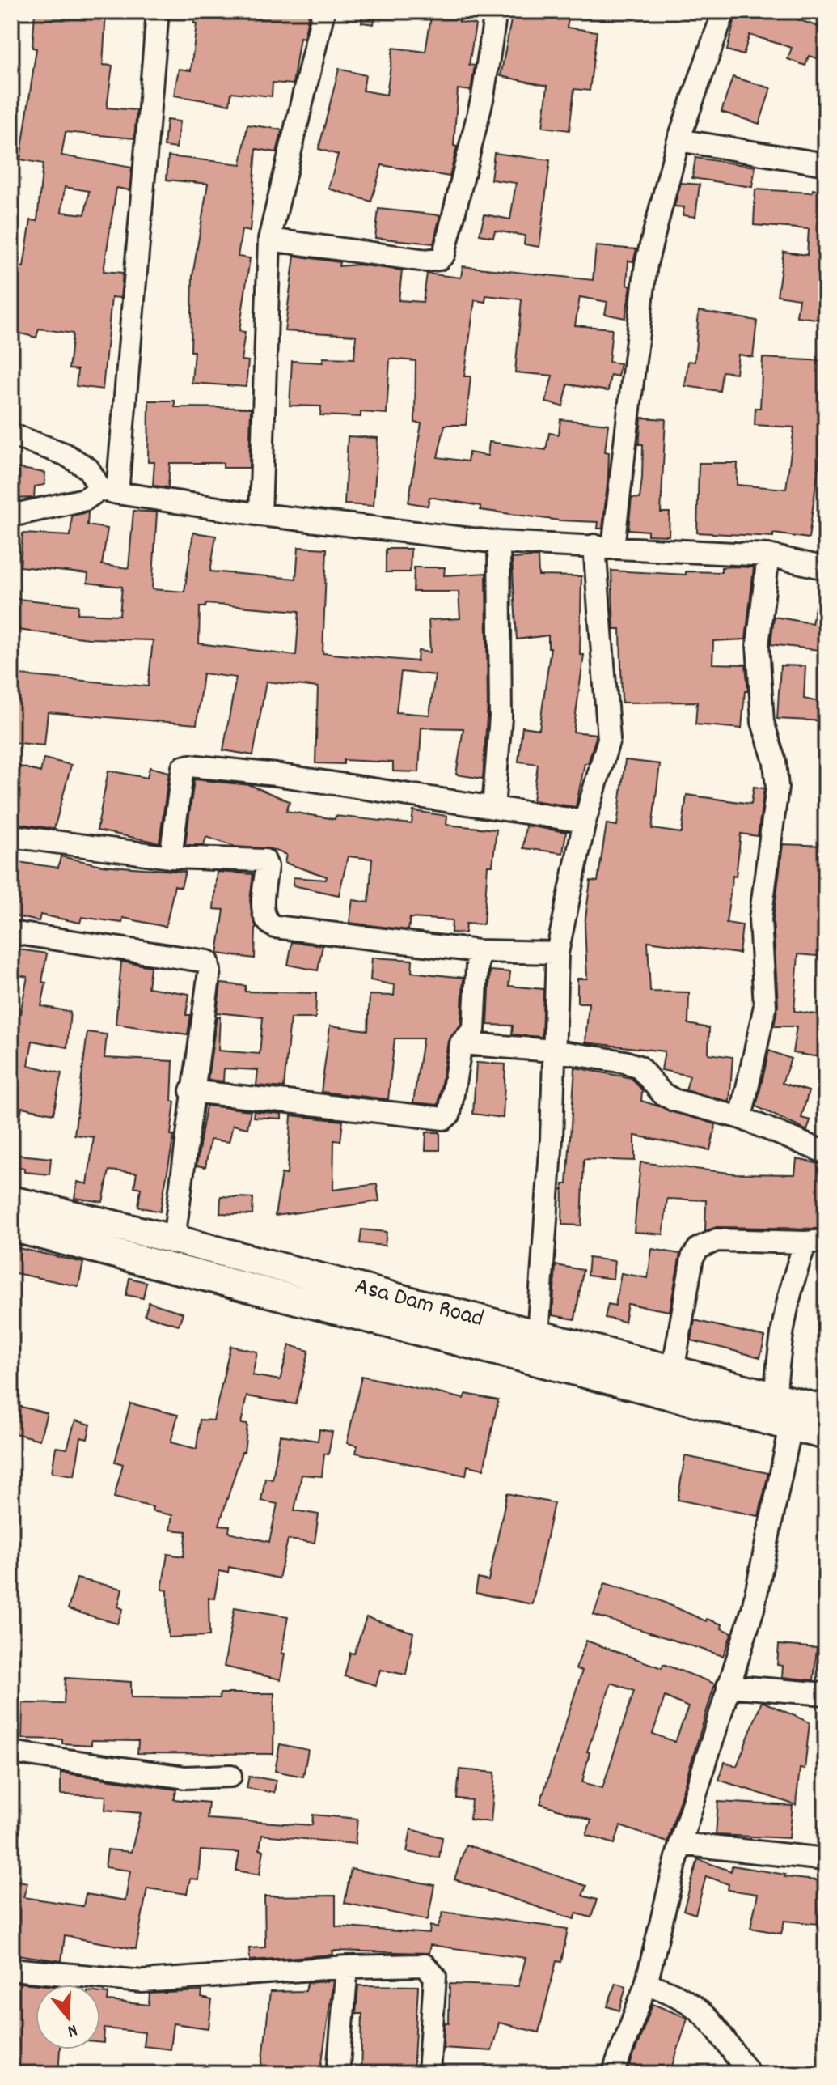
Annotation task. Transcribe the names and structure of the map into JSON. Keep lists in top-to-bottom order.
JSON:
{
  "streets": {
    "main road": ["Asa Dam Road"]
  },
  "north": "bottom"
}
